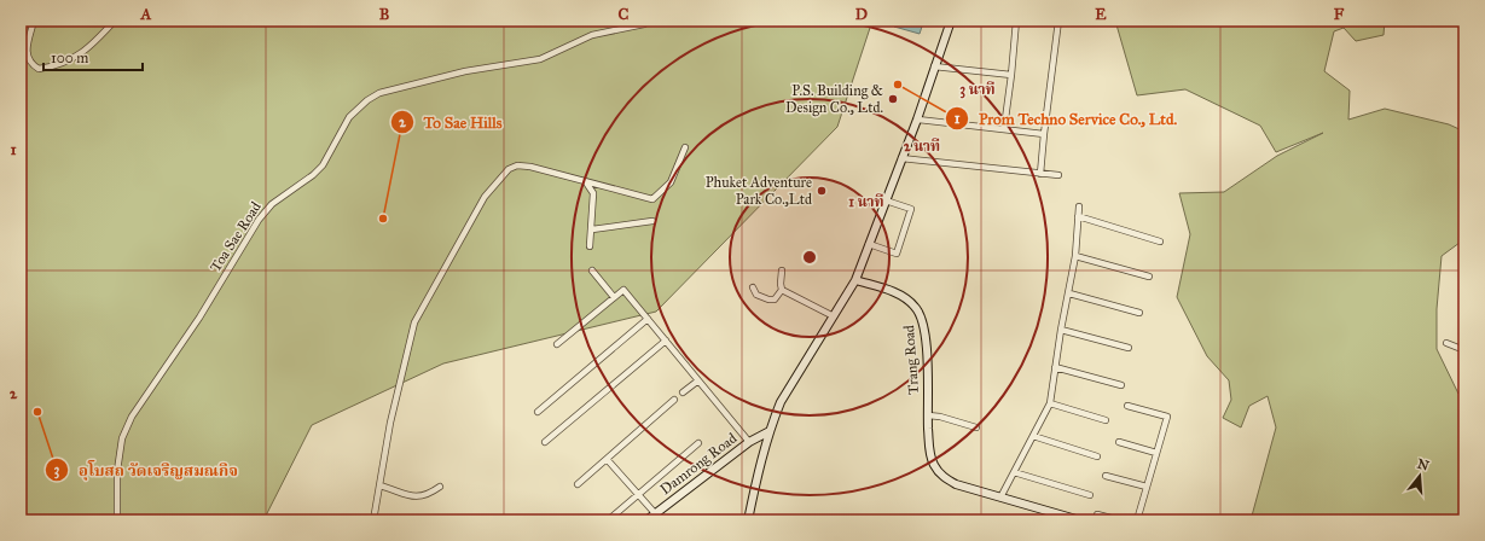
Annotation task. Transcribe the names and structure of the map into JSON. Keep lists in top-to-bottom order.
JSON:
{
  "streets": {
    "street": ["Toa Sae Road", "Trang Road", "Damrong Road"]
  },
  "places": [
    "Prom Techno Service Co., Ltd.",
    "P.S. Building & Design Co., Ltd.",
    "Phuket Adventure Park Co.,Ltd",
    "To Sae Hills",
    "อุโบสถ วัดเจริญสมณกิจ"
  ],
  "scale_bar": "100 m",
  "north": "top",
  "grid": {
    "columns": [
      "A",
      "B",
      "C",
      "D",
      "E",
      "F"
    ],
    "rows": ["1", "2"]
  },
  "rings": ["3 นาที", "2 นาที", "1 นาที"]
}
